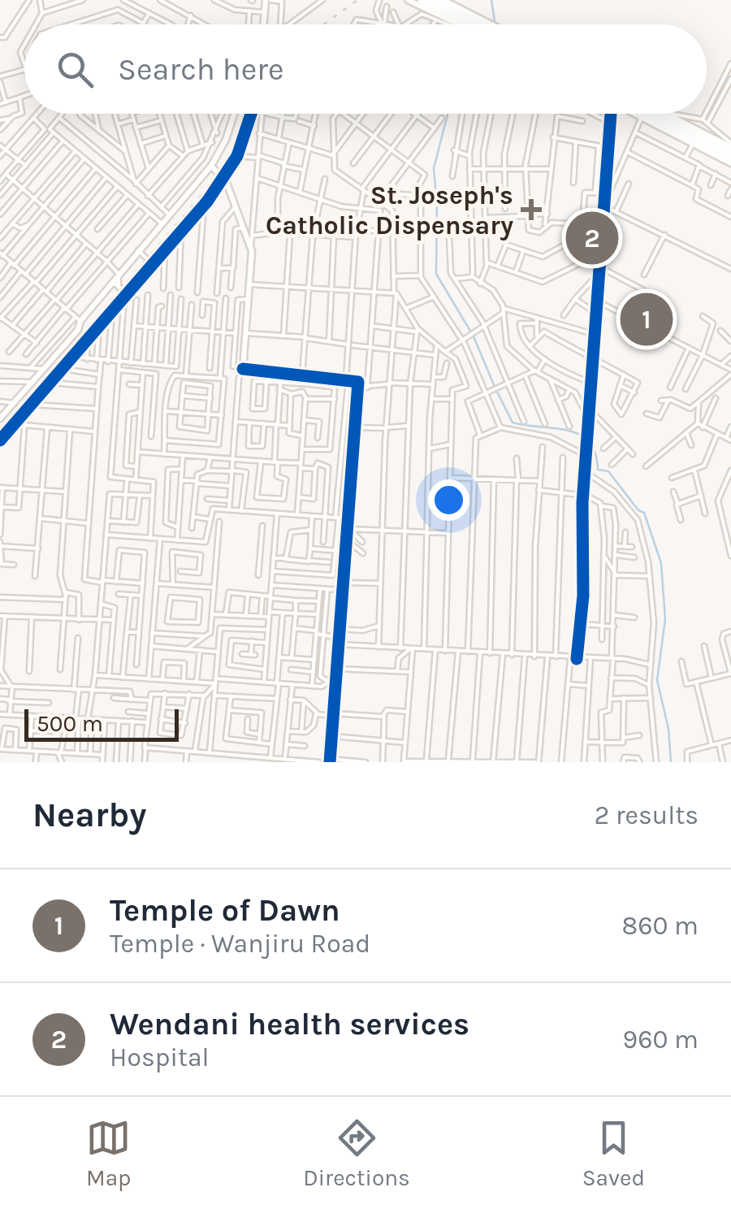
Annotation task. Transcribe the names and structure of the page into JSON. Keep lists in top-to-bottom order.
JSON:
{
  "places": {
    "health": ["St. Joseph's Catholic Dispensary"]
  },
  "scale_bar": "500 m",
  "page": {
    "search": "Search here",
    "pins": ["2", "1"],
    "scale": "500 m",
    "heading": ["Nearby", "2 results"],
    "list": [
      {
        "mark": "1",
        "name": "Temple of Dawn",
        "note": "Temple · Wanjiru Road",
        "value": "860 m"
      },
      {
        "mark": "2",
        "name": "Wendani health services",
        "note": "Hospital",
        "value": "960 m"
      }
    ],
    "nav": ["Map", "Directions", "Saved"]
  }
}
